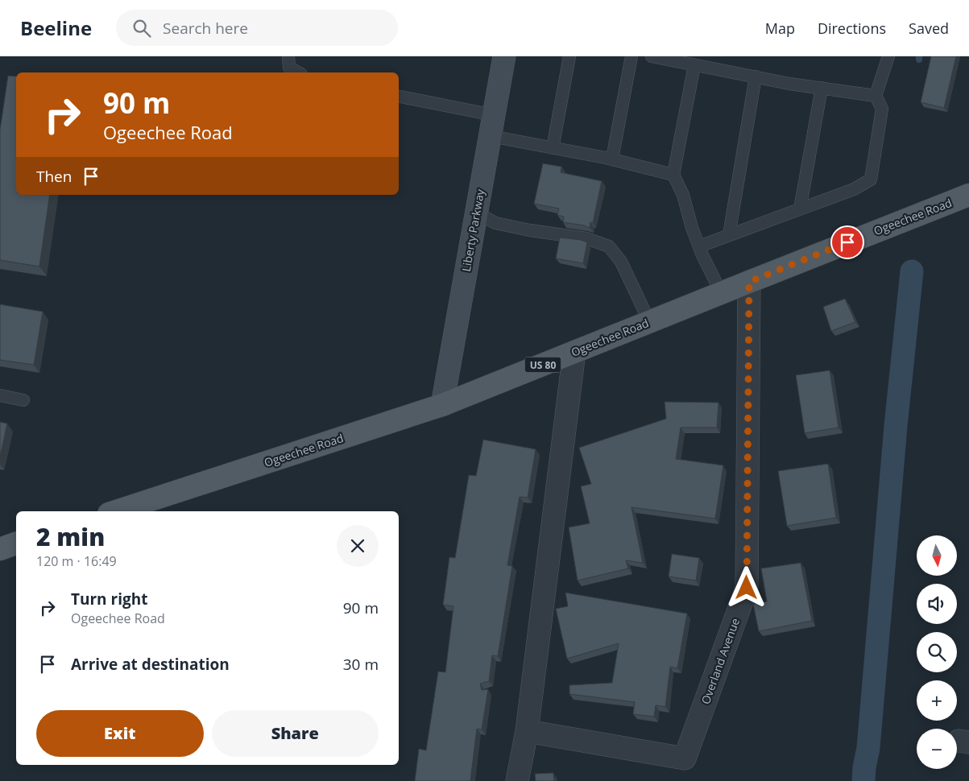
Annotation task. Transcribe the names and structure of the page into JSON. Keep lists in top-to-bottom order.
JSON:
{
  "streets": {
    "main road": ["Ogeechee Road", "US 80"],
    "street": ["Liberty Parkway", "Overland Avenue"]
  },
  "crossings": [
    ["Ogeechee Road", "Liberty Parkway"],
    ["Ogeechee Road", "Overland Avenue"]
  ],
  "north": "bottom",
  "page": {
    "header": "Beeline",
    "search": "Search here",
    "nav": ["Map", "Directions", "Saved"],
    "turn": ["90 m", "Ogeechee Road"],
    "then": "Then",
    "heading": ["2 min", "120 m · 16:49"],
    "map_buttons": ["+", "−"],
    "list": [
      {
        "name": "Turn right",
        "note": "Ogeechee Road",
        "value": "90 m"
      },
      {
        "name": "Arrive at destination",
        "value": "30 m"
      }
    ],
    "buttons": ["Exit", "Share"]
  }
}
